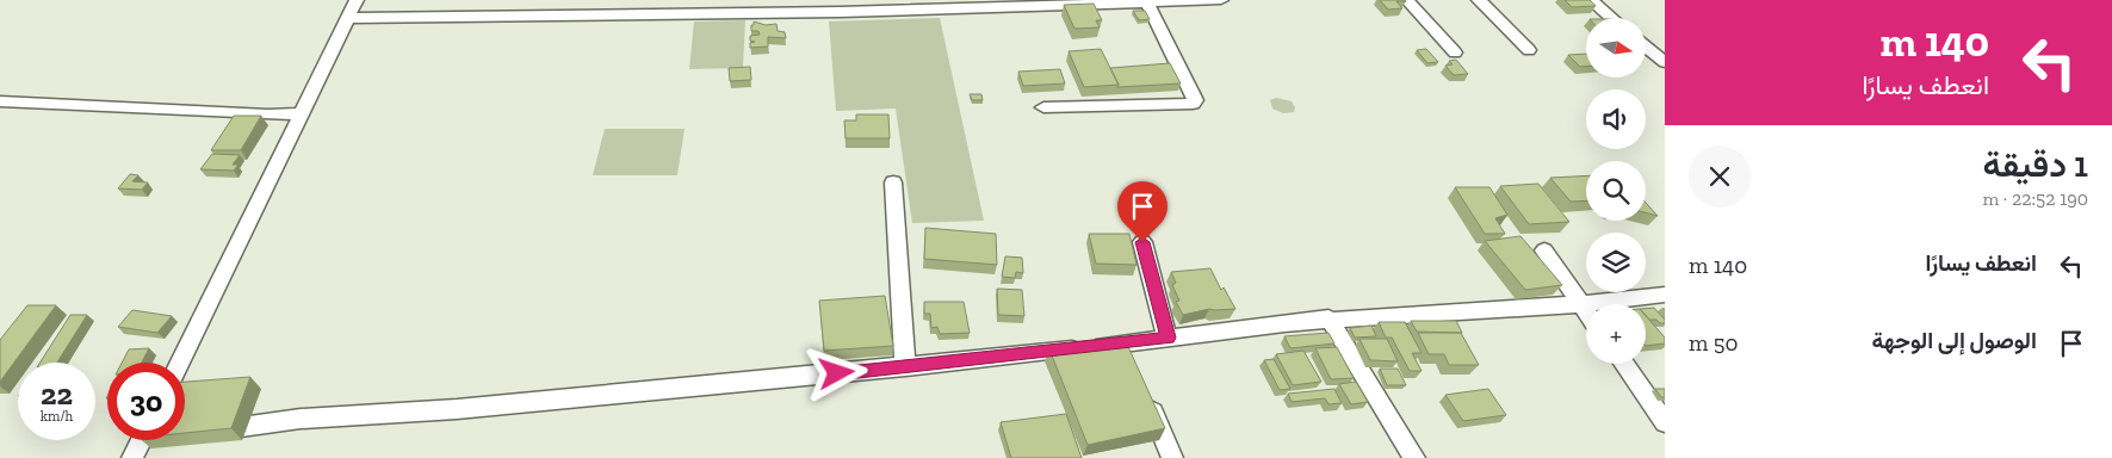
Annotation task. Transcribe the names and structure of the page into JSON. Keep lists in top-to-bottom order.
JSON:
{
  "north": "right",
  "page": {
    "turn": ["140 m", "انعطف يسارًا"],
    "map_buttons": "+",
    "heading": ["1 دقيقة", "190 m · 22:52"],
    "list": [
      {
        "name": "انعطف يسارًا",
        "value": "140 m"
      },
      {
        "name": "الوصول إلى الوجهة",
        "value": "50 m"
      }
    ],
    "speed": "22 km/h",
    "limit": "30"
  }
}
